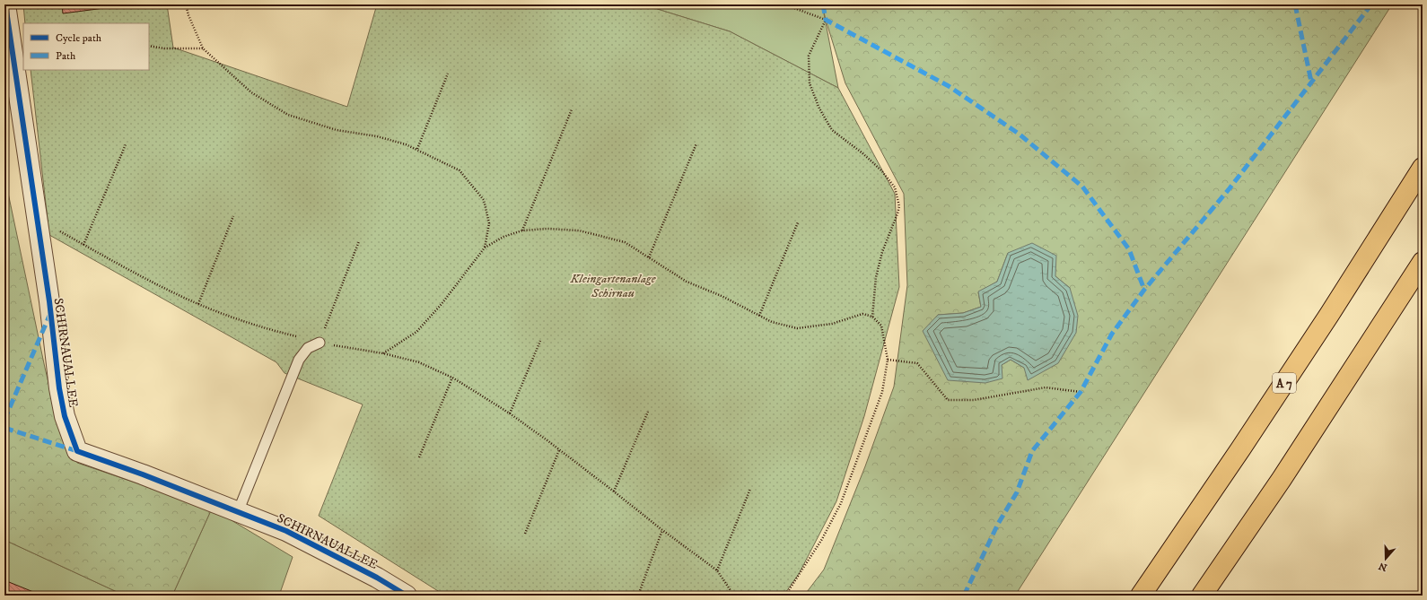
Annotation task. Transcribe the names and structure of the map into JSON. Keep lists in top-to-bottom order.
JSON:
{
  "streets": {
    "highway": ["A 7"],
    "street": ["SCHIRNAUALLEE"]
  },
  "parks": ["Kleingartenanlage Schirnau"],
  "legend": ["Cycle path", "Path"],
  "north": "bottom"
}
